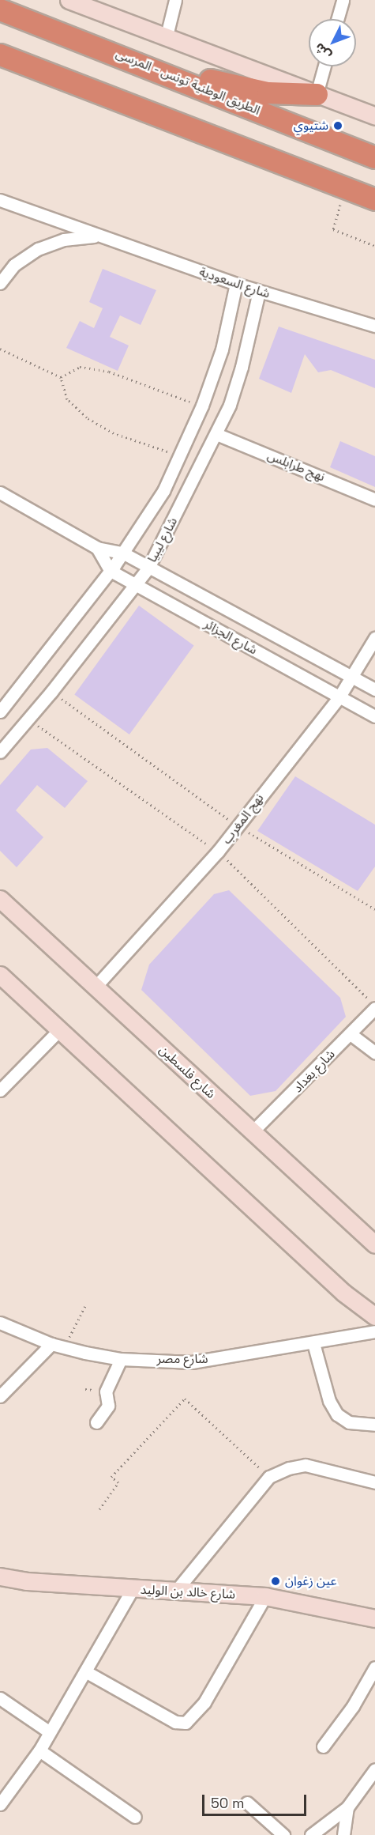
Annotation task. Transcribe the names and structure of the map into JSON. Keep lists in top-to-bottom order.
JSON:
{
  "streets": {
    "highway": ["الطريق الوطنية تونس - المرسى"],
    "street": [
      "شارع السعودية",
      "نهج طرابلس",
      "شارع ليبيا",
      "شارع الجزائر",
      "نهج المغرب",
      "شارع بغداد",
      "شارع فلسطين",
      "شارع مصر",
      "شارع خالد بن الوليد"
    ]
  },
  "crossings": [
    ["شارع السعودية", "شارع ليبيا"],
    ["نهج طرابلس", "شارع ليبيا"],
    ["شارع ليبيا", "شارع الجزائر"],
    ["شارع الجزائر", "نهج المغرب"],
    ["نهج المغرب", "شارع فلسطين"],
    ["شارع بغداد", "شارع فلسطين"]
  ],
  "places": ["شتيوي", "عين زغوان"],
  "scale_bar": "50 m",
  "north": "bottom left"
}
